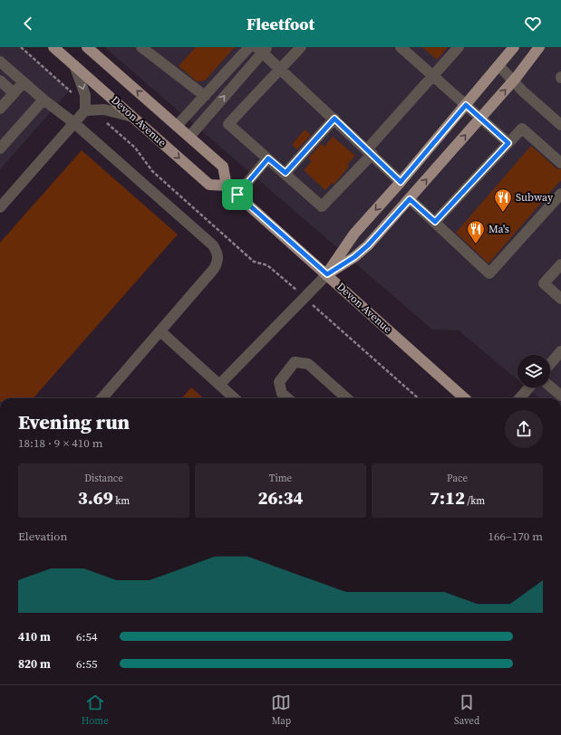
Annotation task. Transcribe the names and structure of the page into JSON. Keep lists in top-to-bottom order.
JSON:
{
  "streets": {
    "main road": ["Devon Avenue"]
  },
  "places": {
    "restaurant": ["Subway", "Ma's"]
  },
  "page": {
    "header": "Fleetfoot",
    "heading": ["Evening run", "18:18 · 9 × 410 m"],
    "stats": [
      ["Distance", "3.69 km"],
      ["Time", "26:34"],
      ["Pace", "7:12 /km"]
    ],
    "chart": ["Elevation", "166–170 m"],
    "list": [
      {
        "name": "410 m",
        "note": "6:54"
      },
      {
        "name": "820 m",
        "note": "6:55"
      }
    ],
    "tabs": ["Home", "Map", "Saved"]
  }
}
